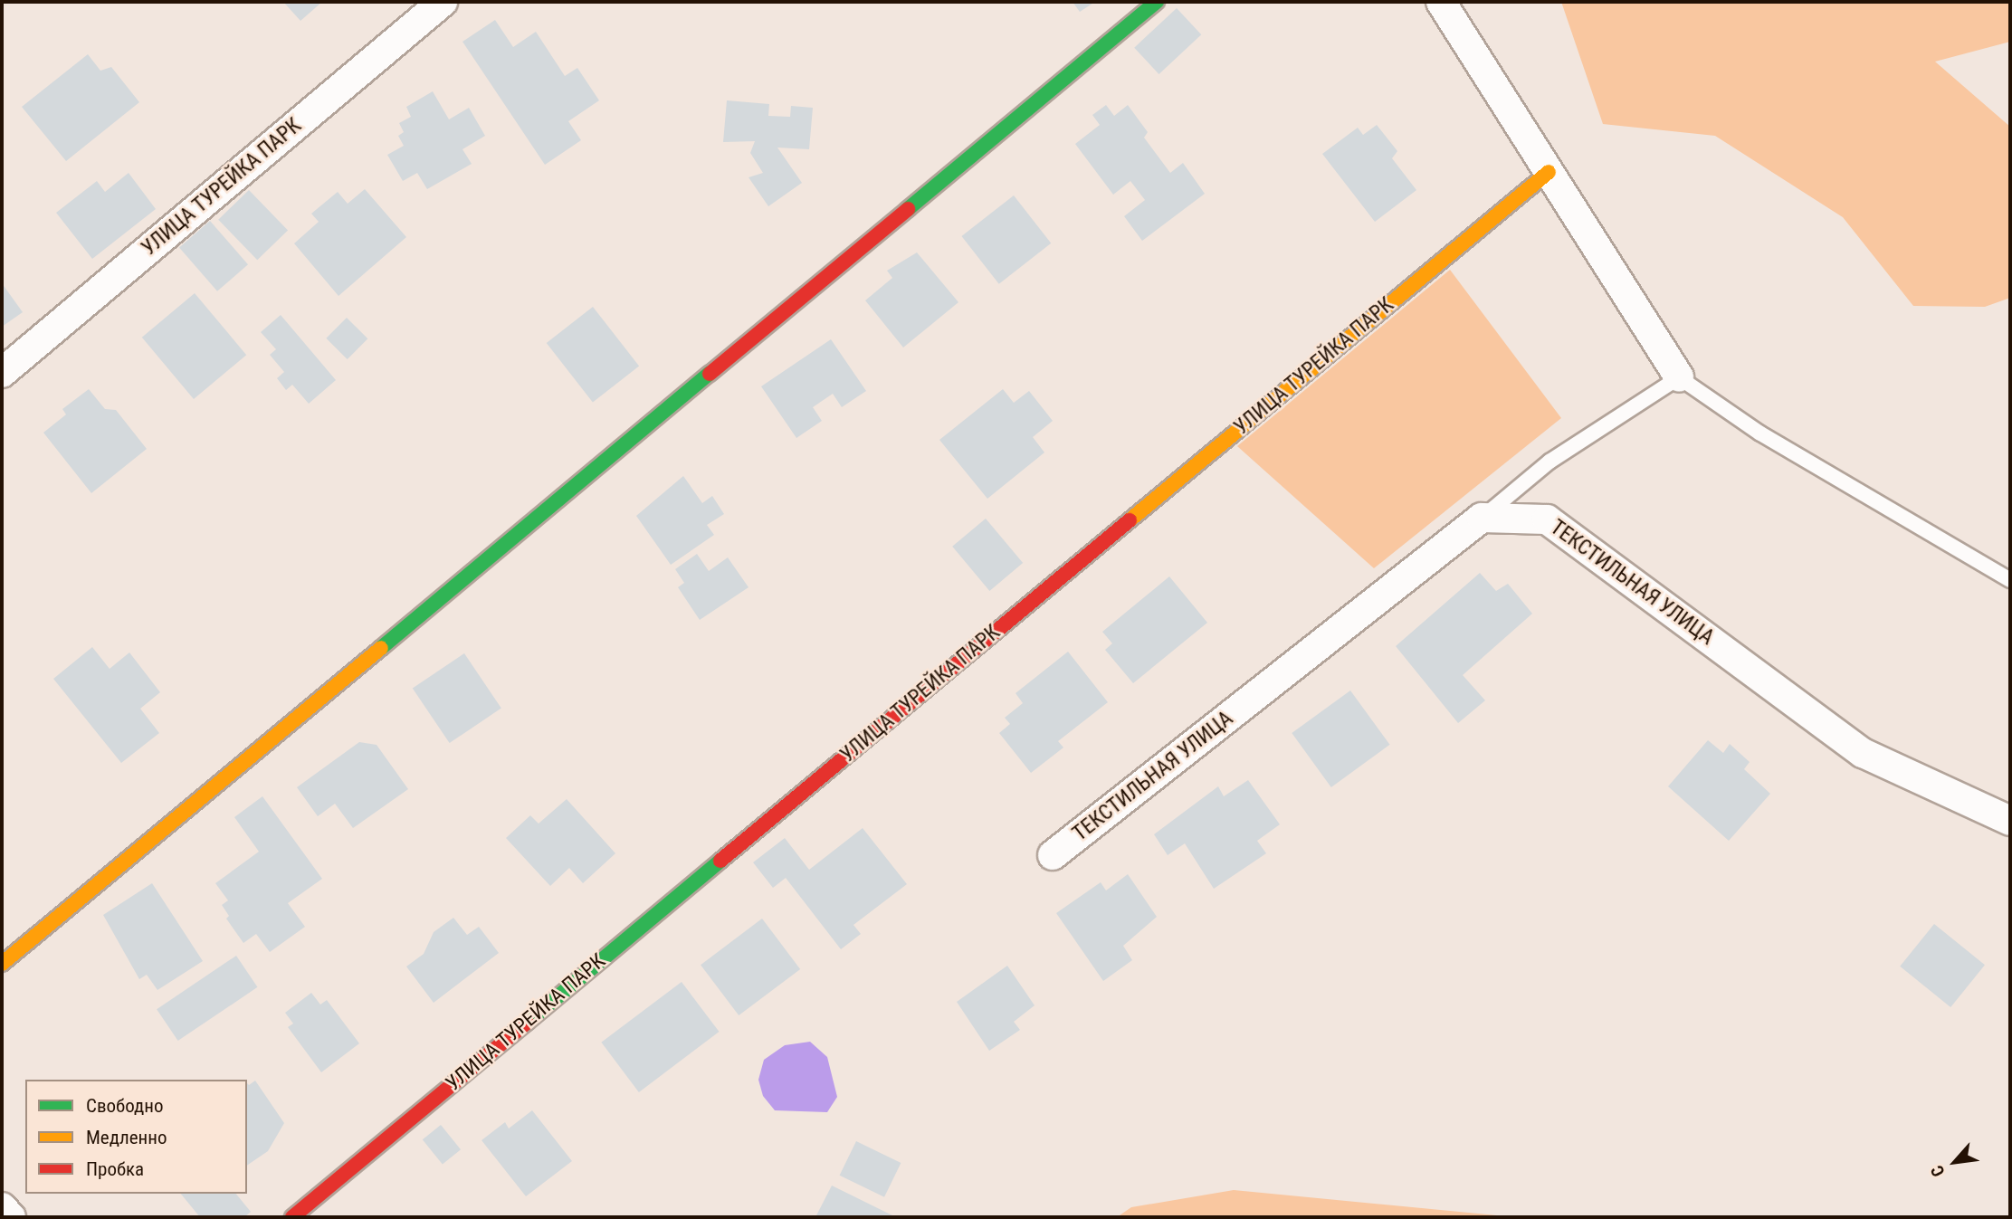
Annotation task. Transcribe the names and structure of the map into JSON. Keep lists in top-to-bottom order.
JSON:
{
  "streets": {
    "street": ["УЛИЦА ТУРЕЙКА ПАРК", "ТЕКСТИЛЬНАЯ УЛИЦА"]
  },
  "legend": ["Свободно", "Медленно", "Пробка"],
  "north": "bottom left"
}
